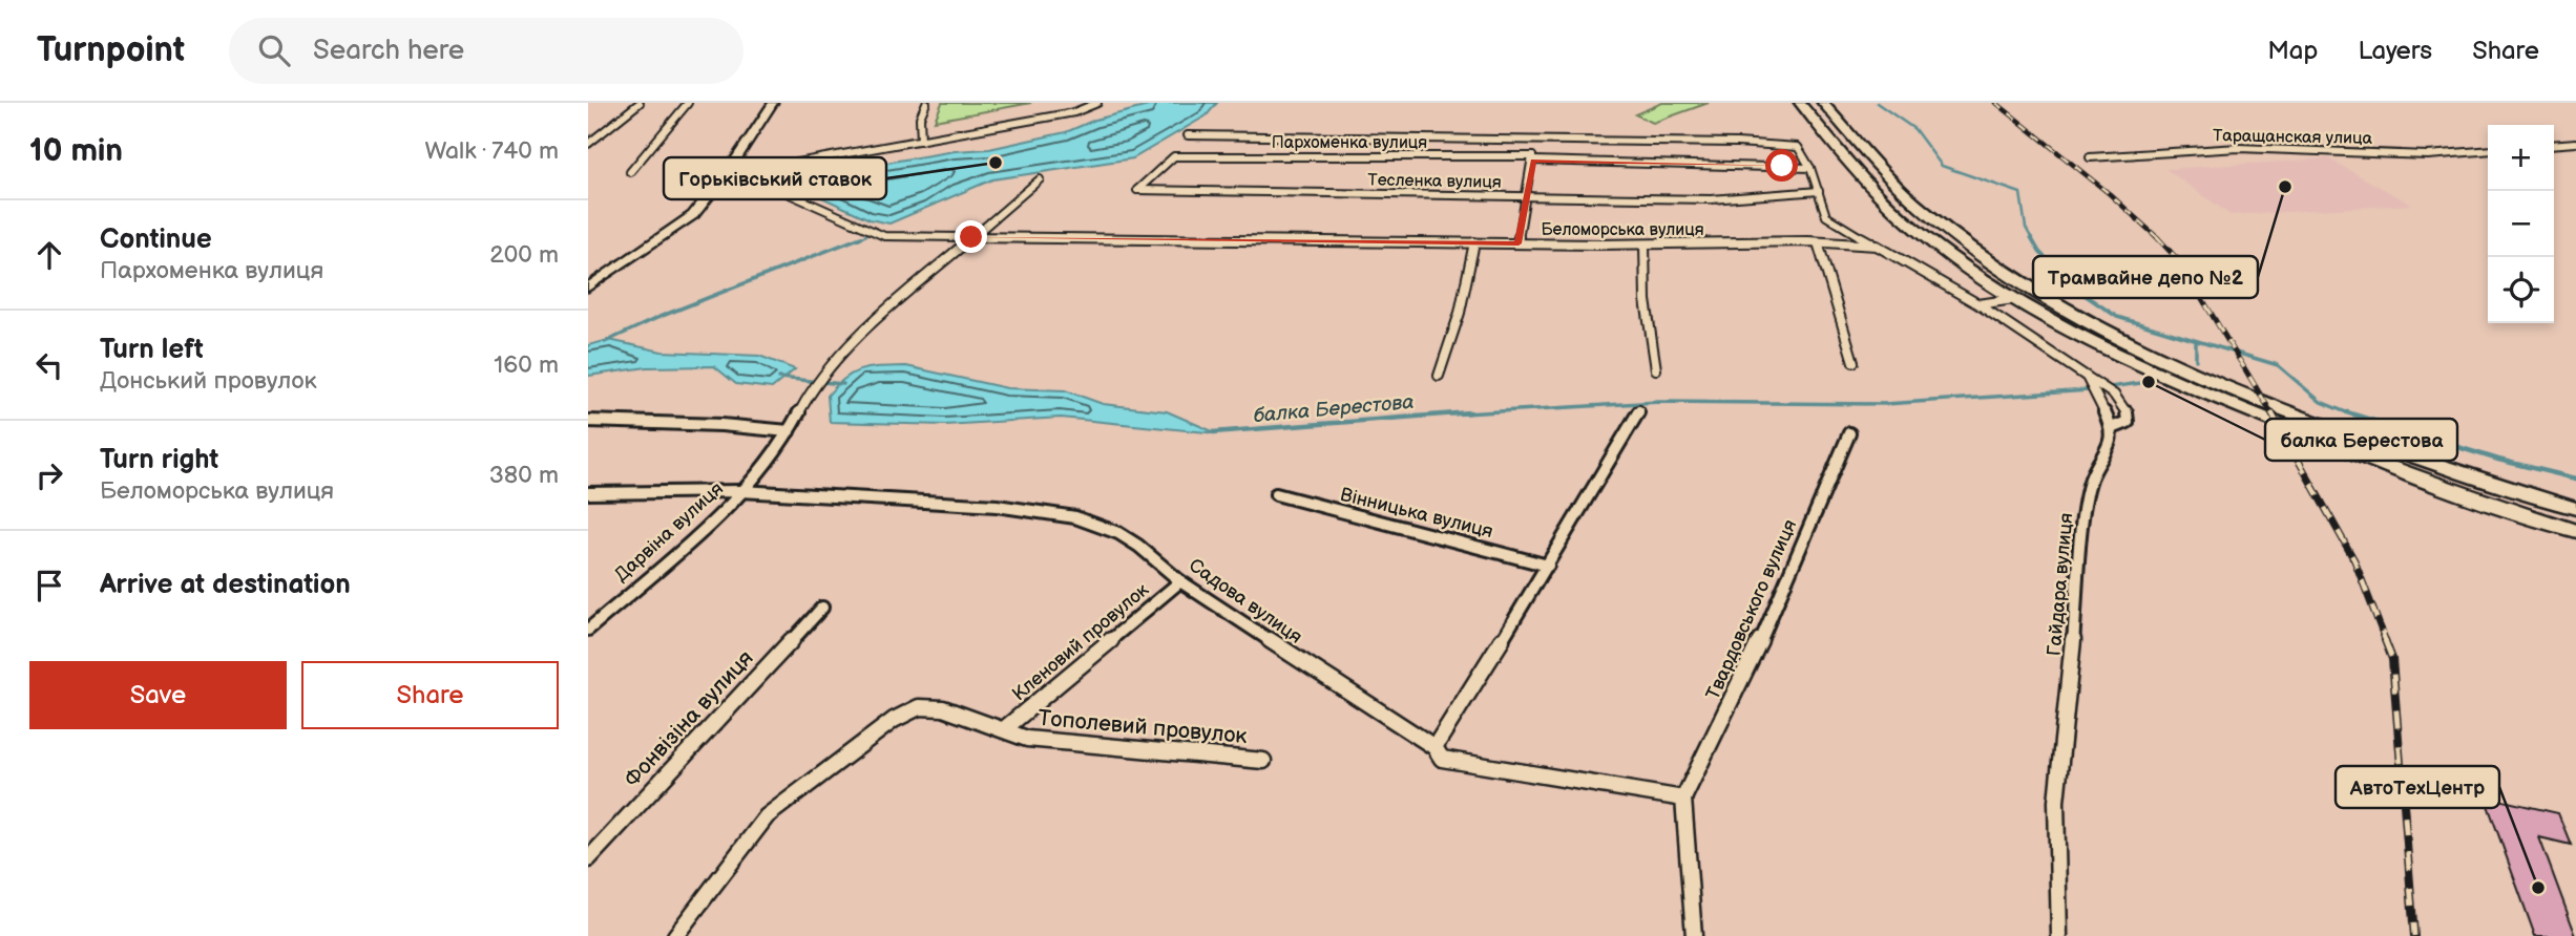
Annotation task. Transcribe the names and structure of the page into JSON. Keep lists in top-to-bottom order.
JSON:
{
  "streets": {
    "street": [
      "Таращанская улица",
      "Пархоменка вулиця",
      "Тесленка вулиця",
      "Беломорська вулиця",
      "Вінницька вулиця",
      "Дарвіна вулиця",
      "Гайдара вулиця",
      "Садова вулиця",
      "Твардовського вулиця",
      "Кленовий провулок",
      "Фонвізіна вулиця",
      "Тополевий провулок"
    ]
  },
  "crossings": [
    ["Пархоменка вулиця", "Тесленка вулиця"],
    ["Беломорська вулиця", "Дарвіна вулиця"],
    ["Дарвіна вулиця", "Садова вулиця"],
    ["Садова вулиця", "Твардовського вулиця"],
    ["Садова вулиця", "Кленовий провулок"],
    ["Кленовий провулок", "Тополевий провулок"]
  ],
  "water": ["балка Берестова"],
  "places": [
    "Горьківський ставок",
    "Трамвайне депо №2",
    "балка Берестова",
    "АвтоТехЦентр"
  ],
  "page": {
    "header": "Turnpoint",
    "search": "Search here",
    "nav": ["Map", "Layers", "Share"],
    "heading": ["10 min", "Walk · 740 m"],
    "map_buttons": ["+", "−"],
    "list": [
      ["Continue", "Пархоменка вулиця", "200 m"],
      ["Turn left", "Донський провулок", "160 m"],
      ["Turn right", "Беломорська вулиця", "380 m"],
      "Arrive at destination"
    ],
    "buttons": ["Save", "Share"]
  }
}
